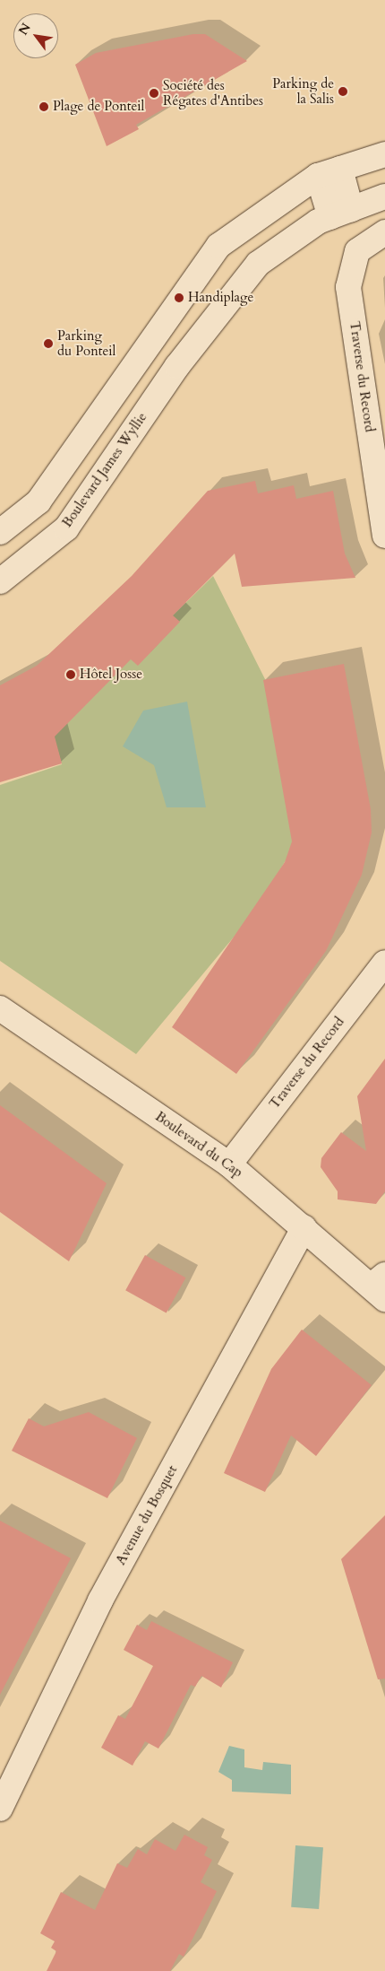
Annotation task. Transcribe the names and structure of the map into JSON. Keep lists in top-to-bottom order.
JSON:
{
  "streets": {
    "street": [
      "Traverse du Record",
      "Boulevard James Wyllie",
      "Boulevard du Cap",
      "Avenue du Bosquet"
    ]
  },
  "crossings": [
    ["Traverse du Record", "Boulevard du Cap"],
    ["Boulevard du Cap", "Avenue du Bosquet"]
  ],
  "places": [
    "Parking de la Salis",
    "Société des Régates d'Antibes",
    "Plage de Ponteil",
    "Handiplage",
    "Parking du Ponteil",
    "Hôtel Josse"
  ],
  "north": "top left"
}
